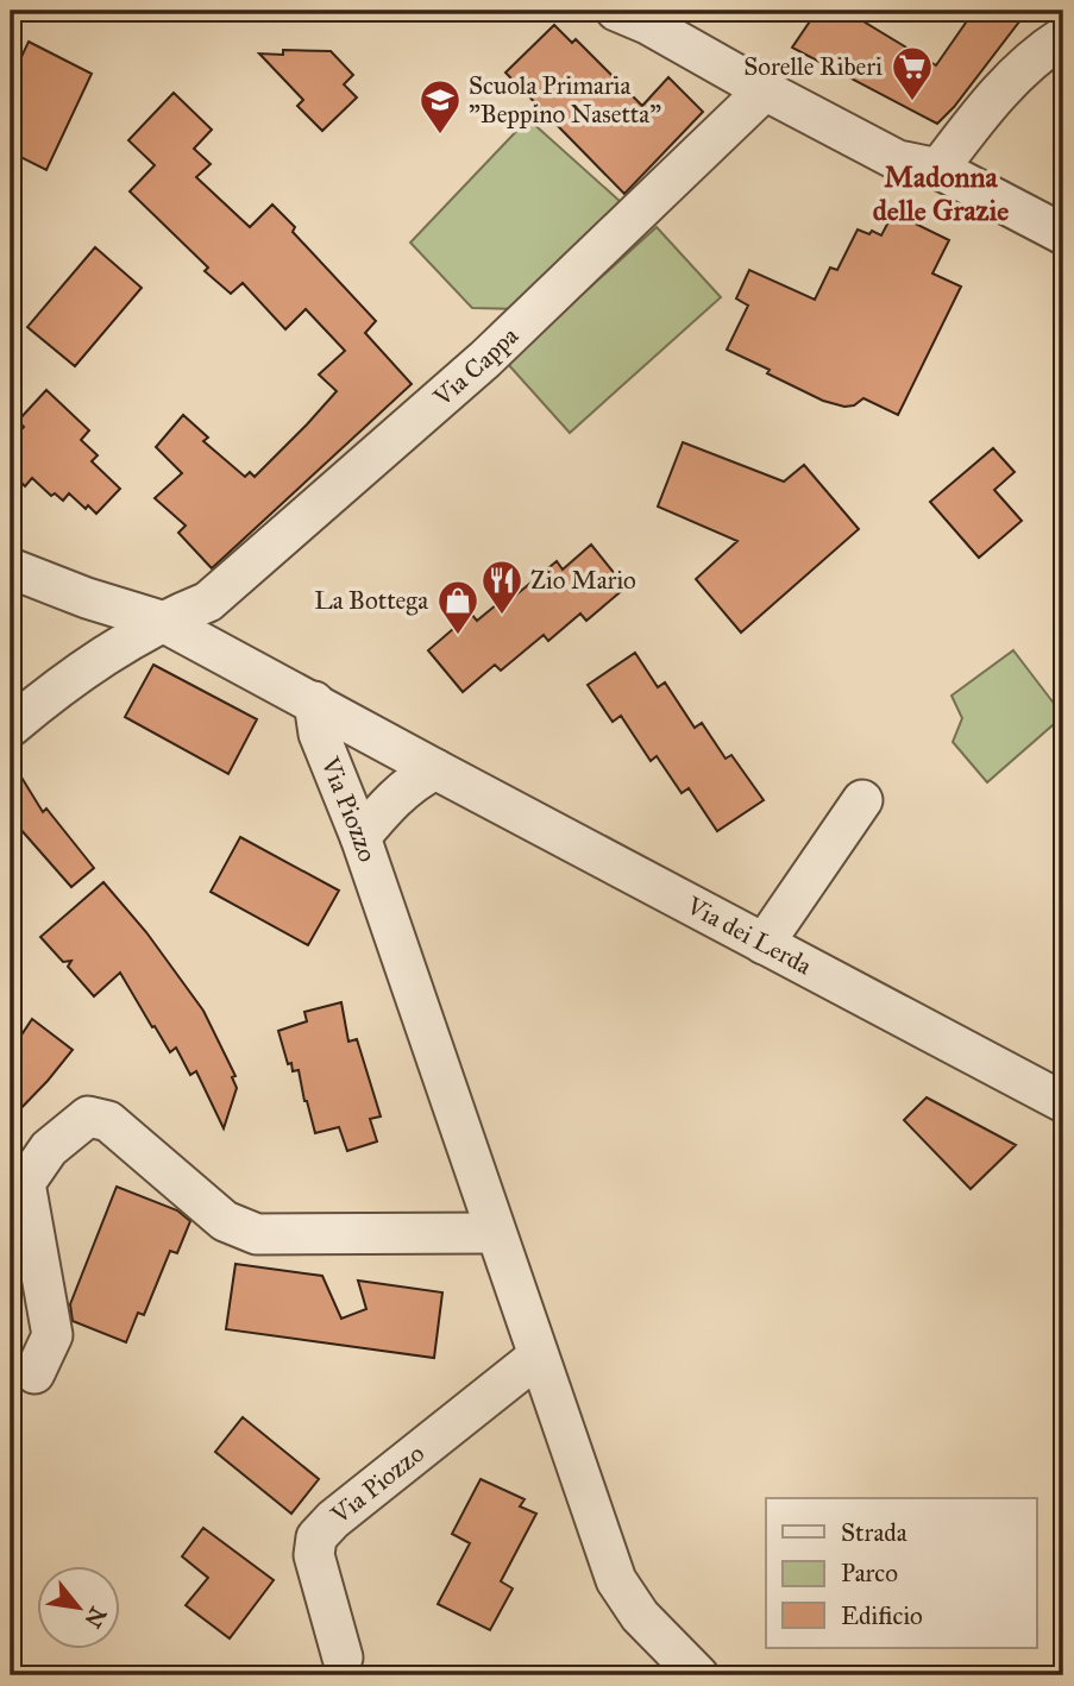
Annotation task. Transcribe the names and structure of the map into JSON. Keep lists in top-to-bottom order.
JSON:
{
  "streets": {
    "street": ["Via Cappa", "Via Piozzo", "Via dei Lerda"]
  },
  "crossings": [
    ["Via Piozzo", "Via dei Lerda"]
  ],
  "districts": ["Madonna delle Grazie"],
  "places": {
    "supermarket": ["Sorelle Riberi"],
    "school or university": ["Scuola Primaria \"Beppino Nasetta\""],
    "restaurant": ["Zio Mario"],
    "shop": ["La Bottega"]
  },
  "legend": ["Strada", "Parco", "Edificio"],
  "north": "bottom right"
}
